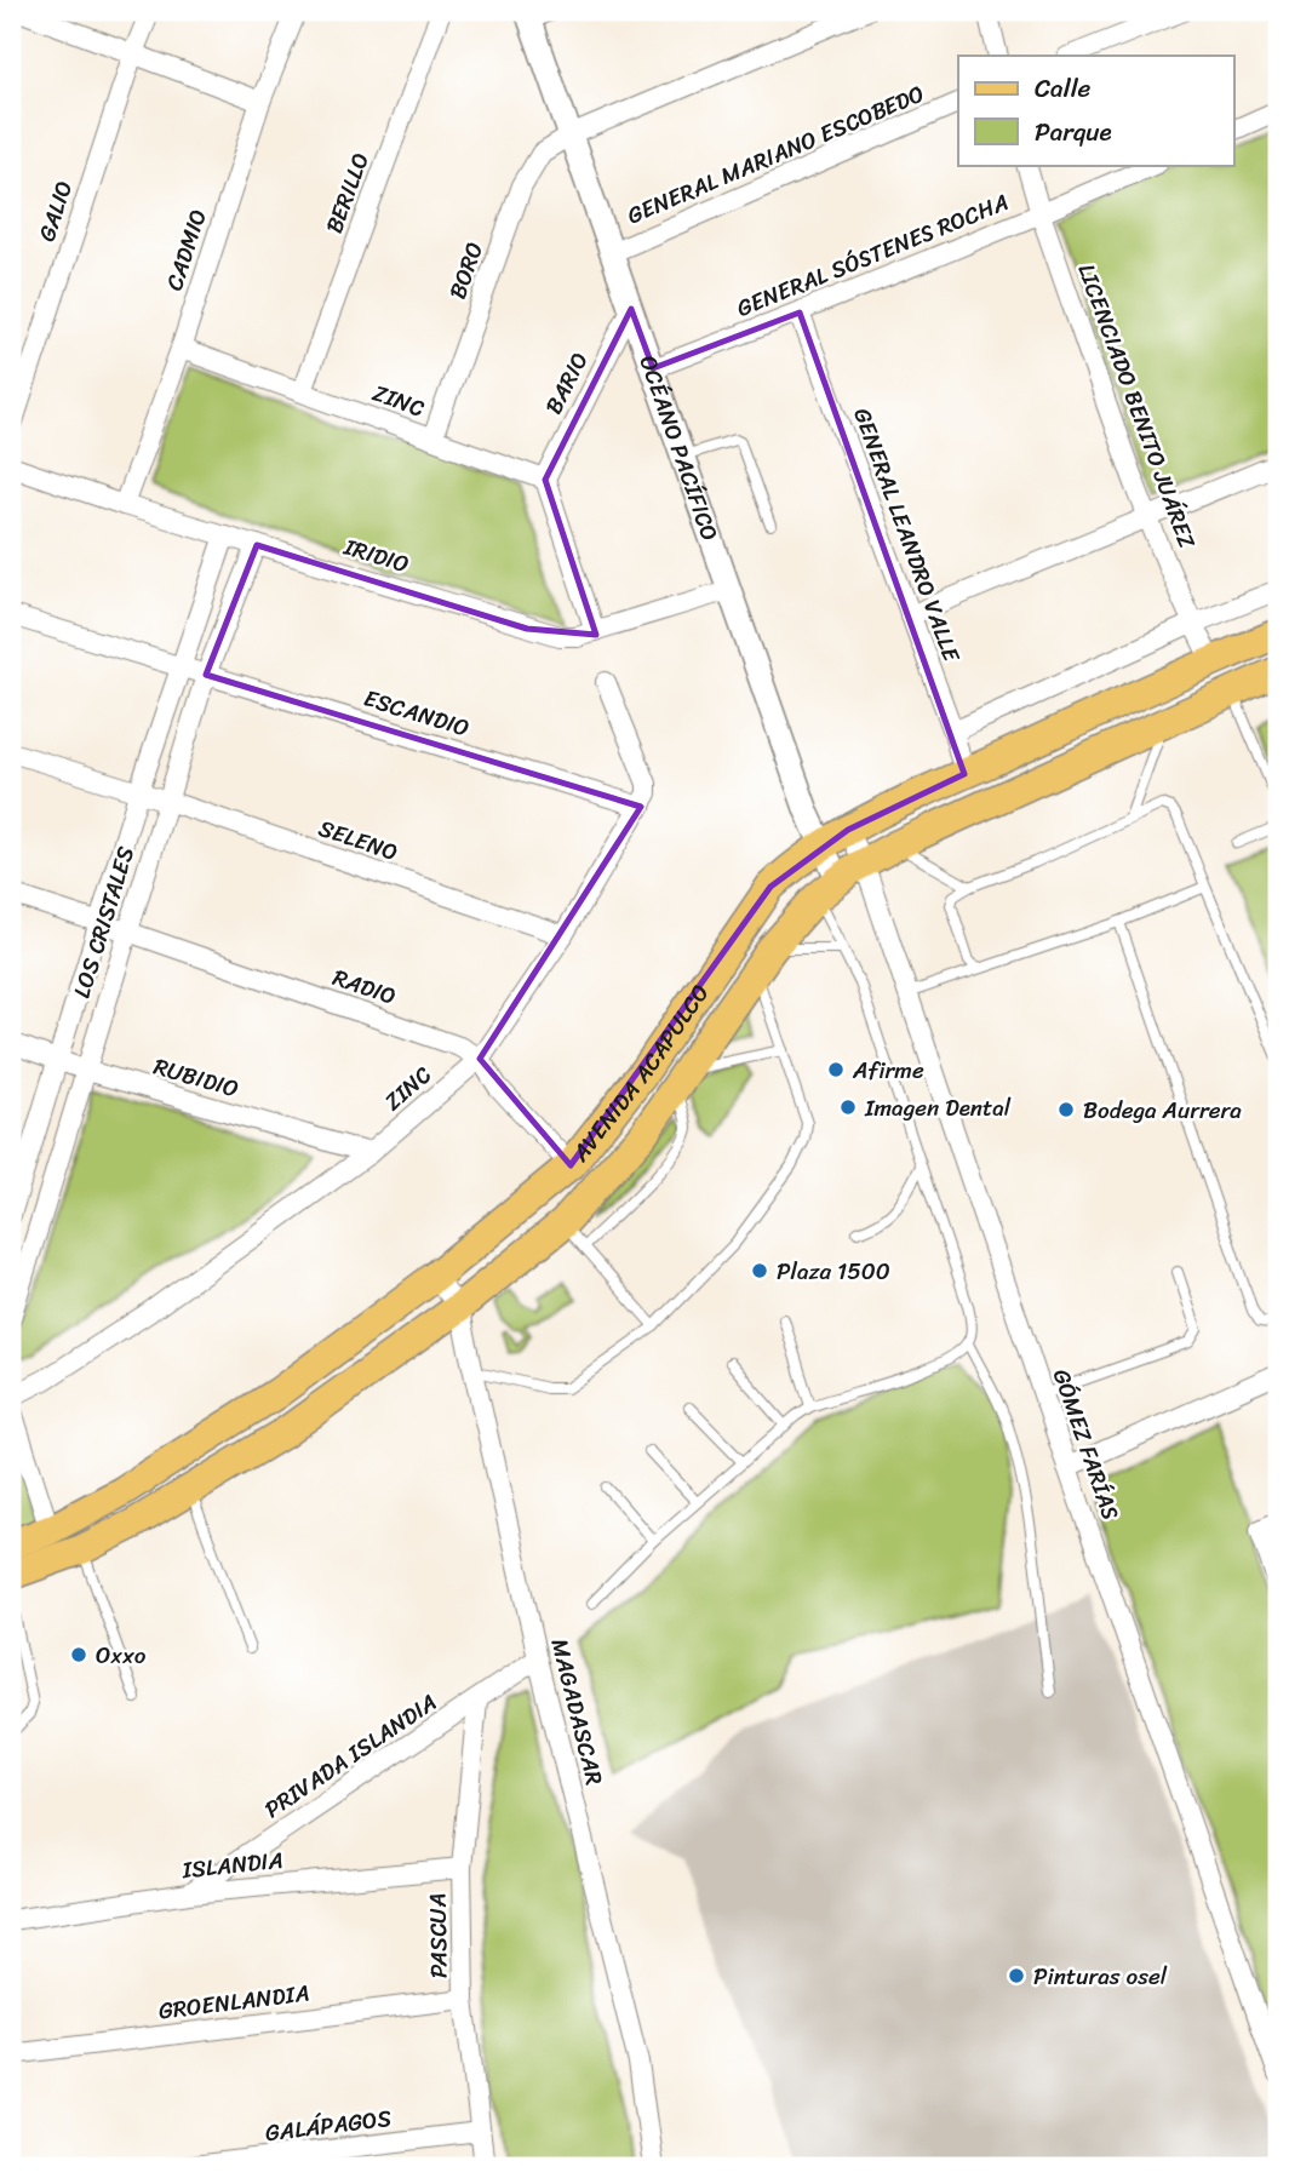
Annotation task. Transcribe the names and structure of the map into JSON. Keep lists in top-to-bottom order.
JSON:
{
  "streets": {
    "main road": ["AVENIDA ACAPULCO"],
    "street": [
      "GENERAL MARIANO ESCOBEDO",
      "BERILLO",
      "GALIO",
      "CADMIO",
      "GENERAL SÓSTENES ROCHA",
      "BORO",
      "BARIO",
      "ZINC",
      "LICENCIADO BENITO JUÁREZ",
      "OCÉANO PACÍFICO",
      "GENERAL LEANDRO VALLE",
      "IRIDIO",
      "ESCANDIO",
      "SELENO",
      "LOS CRISTALES",
      "RADIO",
      "RUBIDIO",
      "GÓMEZ FARÍAS",
      "MAGADASCAR",
      "PRIVADA ISLANDIA",
      "ISLANDIA",
      "PASCUA",
      "GROENLANDIA",
      "GALÁPAGOS"
    ]
  },
  "crossings": [
    ["GENERAL MARIANO ESCOBEDO", "OCÉANO PACÍFICO"],
    ["BERILLO", "ZINC"],
    ["CADMIO", "ZINC"],
    ["CADMIO", "IRIDIO"],
    ["GENERAL SÓSTENES ROCHA", "LICENCIADO BENITO JUÁREZ"],
    ["GENERAL SÓSTENES ROCHA", "OCÉANO PACÍFICO"],
    ["GENERAL SÓSTENES ROCHA", "GENERAL LEANDRO VALLE"],
    ["BORO", "ZINC"],
    ["BORO", "OCÉANO PACÍFICO"],
    ["BARIO", "ZINC"],
    ["BARIO", "OCÉANO PACÍFICO"],
    ["ZINC", "ESCANDIO"],
    ["ZINC", "SELENO"],
    ["ZINC", "RADIO"],
    ["ZINC", "RUBIDIO"],
    ["LICENCIADO BENITO JUÁREZ", "AVENIDA ACAPULCO"],
    ["OCÉANO PACÍFICO", "IRIDIO"],
    ["OCÉANO PACÍFICO", "AVENIDA ACAPULCO"],
    ["GENERAL LEANDRO VALLE", "AVENIDA ACAPULCO"],
    ["IRIDIO", "LOS CRISTALES"],
    ["ESCANDIO", "LOS CRISTALES"],
    ["SELENO", "LOS CRISTALES"],
    ["LOS CRISTALES", "RADIO"],
    ["LOS CRISTALES", "RUBIDIO"],
    ["RADIO", "AVENIDA ACAPULCO"],
    ["AVENIDA ACAPULCO", "GÓMEZ FARÍAS"],
    ["AVENIDA ACAPULCO", "MAGADASCAR"],
    ["MAGADASCAR", "PRIVADA ISLANDIA"],
    ["PRIVADA ISLANDIA", "ISLANDIA"],
    ["PRIVADA ISLANDIA", "PASCUA"],
    ["ISLANDIA", "PASCUA"],
    ["PASCUA", "GROENLANDIA"],
    ["PASCUA", "GALÁPAGOS"]
  ],
  "places": [
    "Afirme",
    "Imagen Dental",
    "Bodega Aurrera",
    "Plaza 1500",
    "Oxxo",
    "Pinturas osel"
  ],
  "legend": ["Calle", "Parque"]
}
